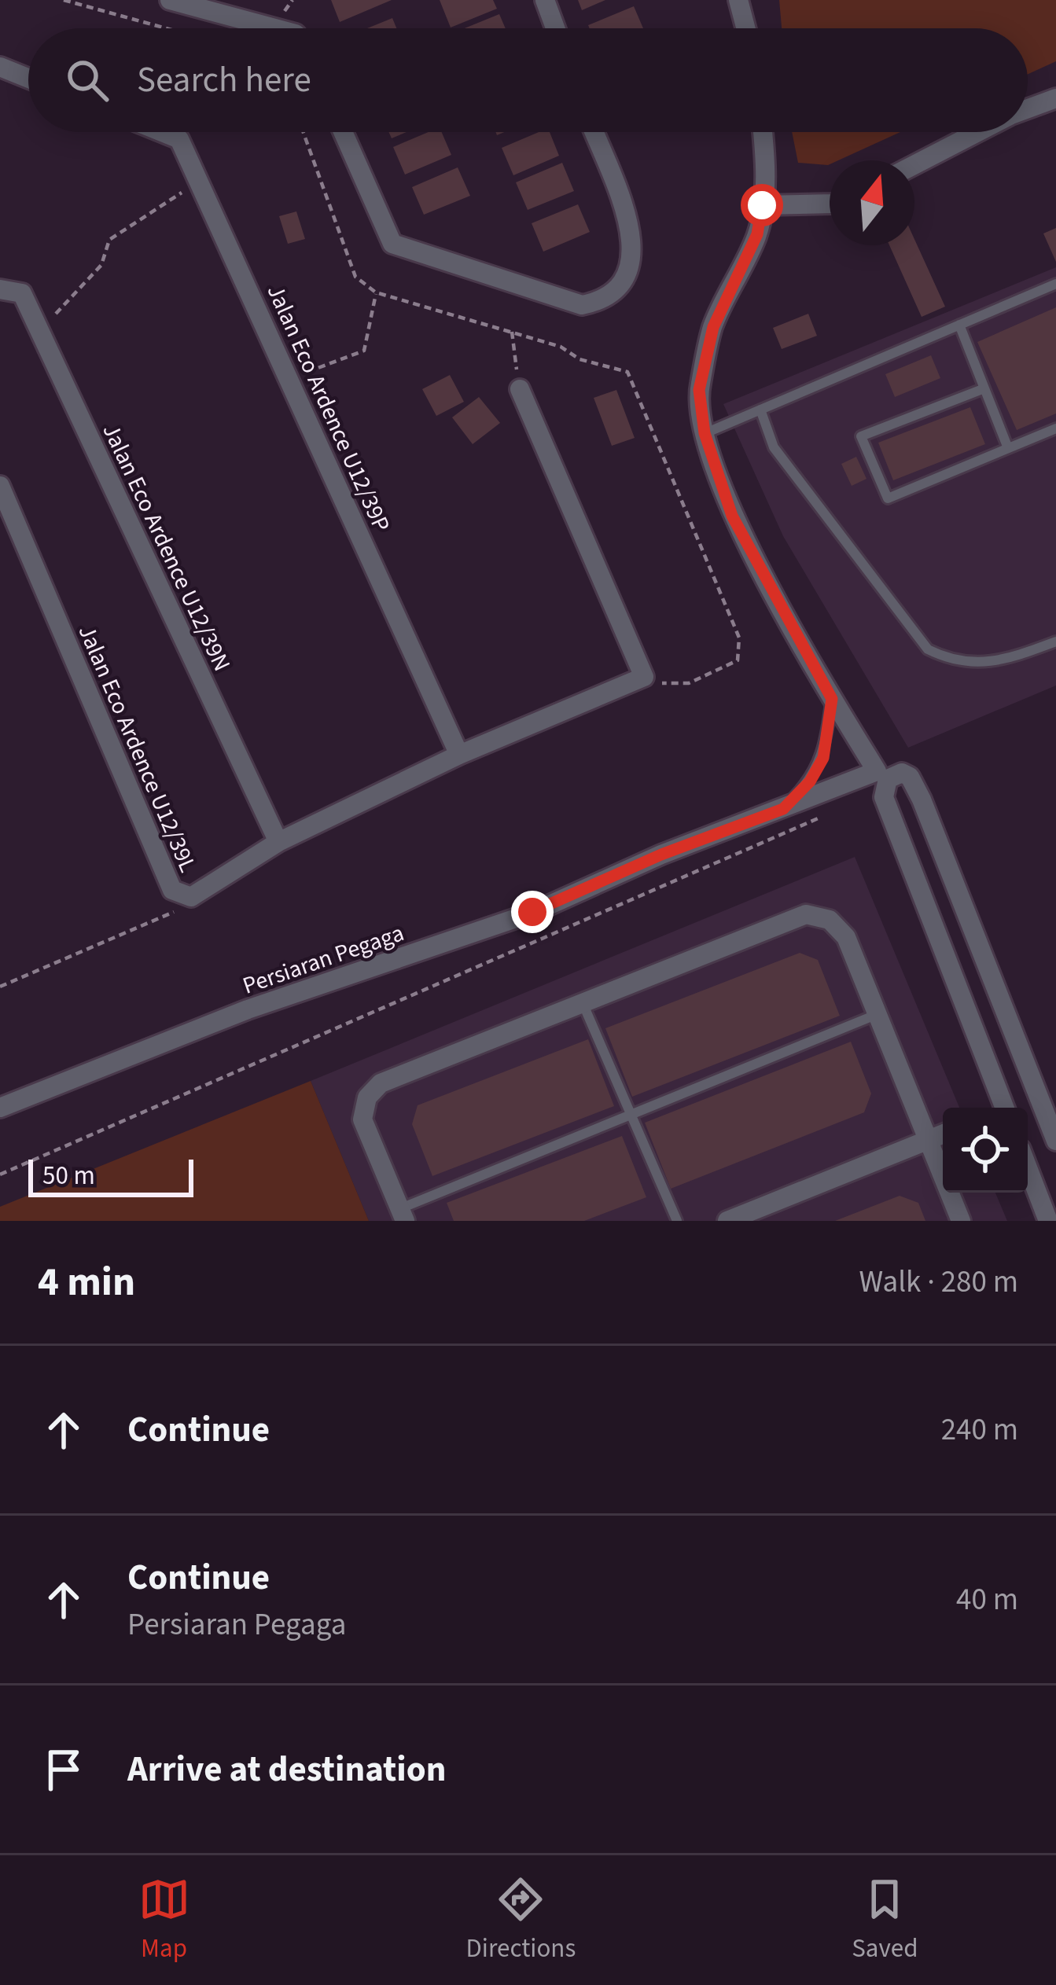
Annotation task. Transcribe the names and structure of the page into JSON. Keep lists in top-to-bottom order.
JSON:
{
  "streets": {
    "street": [
      "Jalan Eco Ardence U12/39P",
      "Jalan Eco Ardence U12/39N",
      "Jalan Eco Ardence U12/39L",
      "Persiaran Pegaga"
    ]
  },
  "crossings": [
    ["Jalan Eco Ardence U12/39P", "Jalan Eco Ardence U12/39L"],
    ["Jalan Eco Ardence U12/39N", "Jalan Eco Ardence U12/39L"]
  ],
  "scale_bar": "50 m",
  "north": "top",
  "page": {
    "search": "Search here",
    "scale": "50 m",
    "heading": ["4 min", "Walk · 280 m"],
    "list": [
      ["Continue", "240 m"],
      ["Continue", "Persiaran Pegaga", "40 m"],
      "Arrive at destination"
    ],
    "nav": ["Map", "Directions", "Saved"]
  }
}
